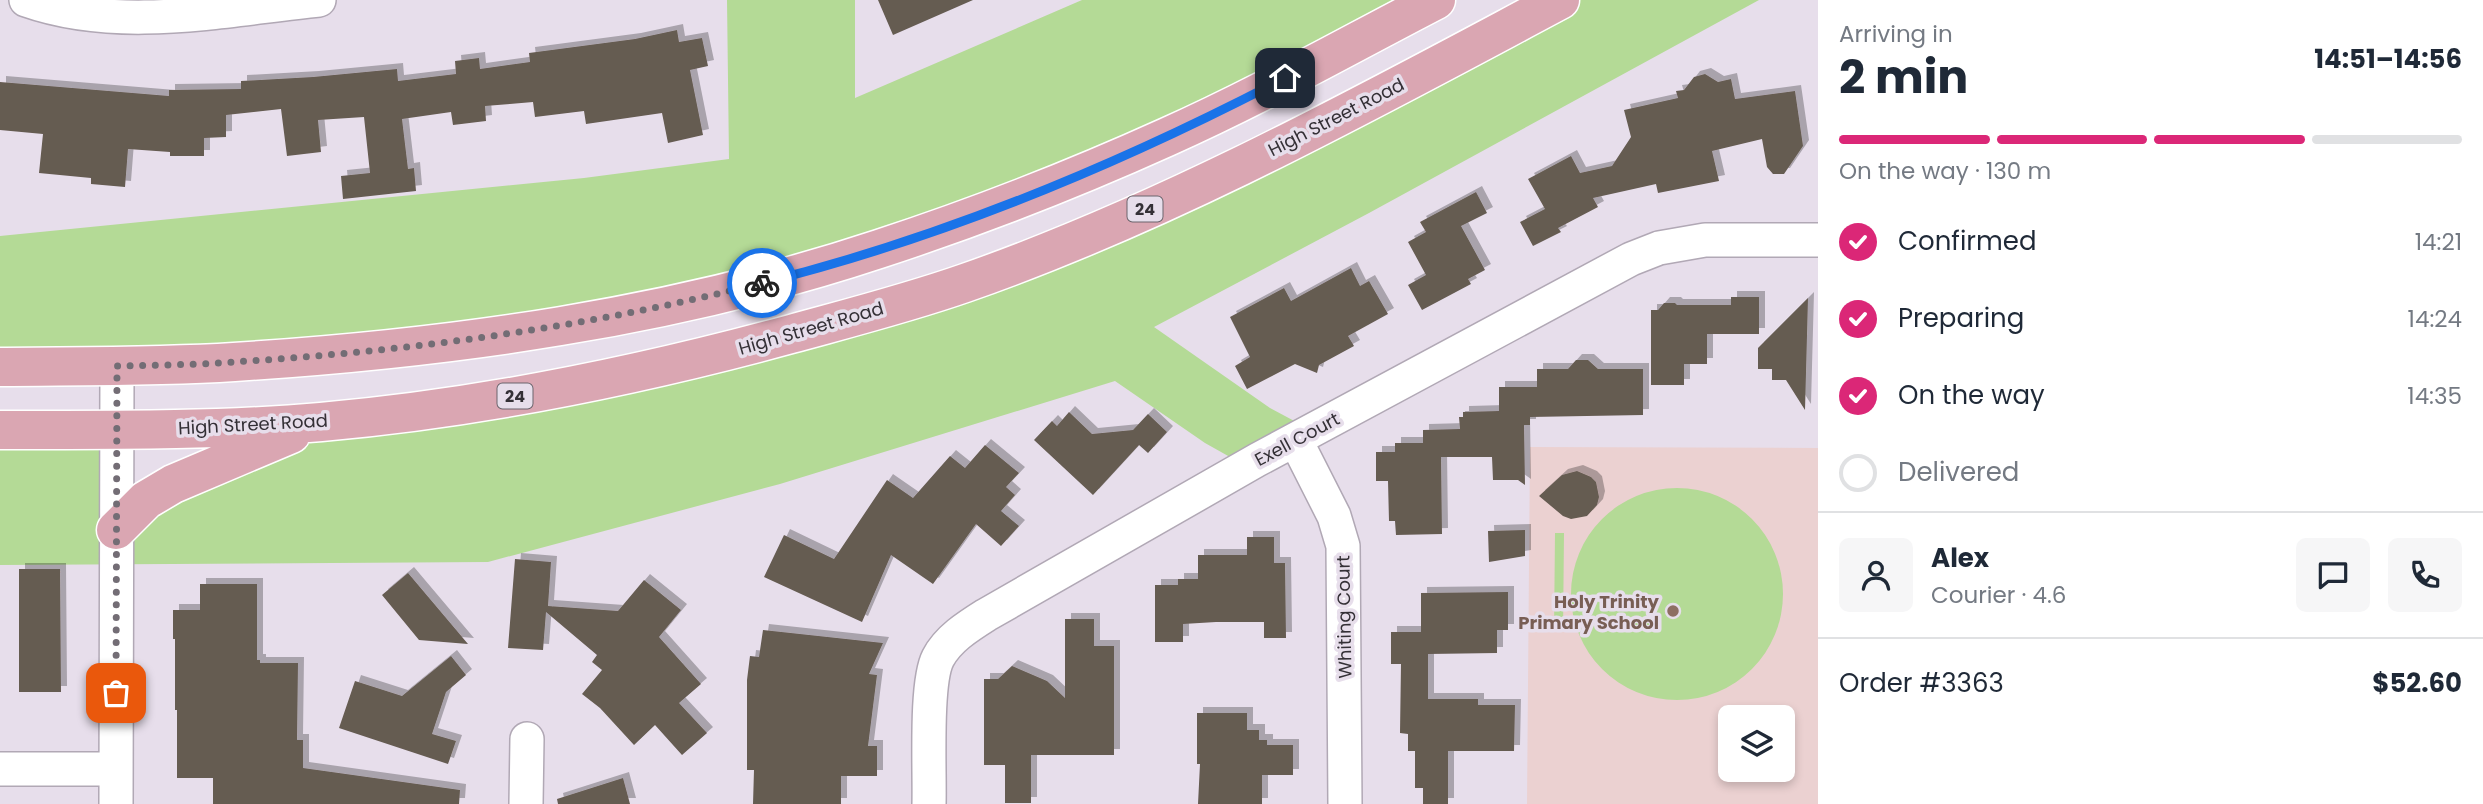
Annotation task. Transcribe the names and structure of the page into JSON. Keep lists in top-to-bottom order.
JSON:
{
  "streets": {
    "main road": ["High Street Road", "24"],
    "street": ["Exell Court", "Whiting Court"]
  },
  "crossings": [
    ["Exell Court", "Whiting Court"]
  ],
  "places": ["Holy Trinity Primary School"],
  "page": {
    "heading": ["2 min", "Arriving in", "14:51–14:56"],
    "panel": [
      "Alex",
      "Courier · 4.6",
      "Order #3363",
      "$52.60"
    ],
    "bar": "On the way · 130 m",
    "list": [
      ["Confirmed", "14:21"],
      ["Preparing", "14:24"],
      ["On the way", "14:35"],
      "Delivered"
    ]
  }
}
